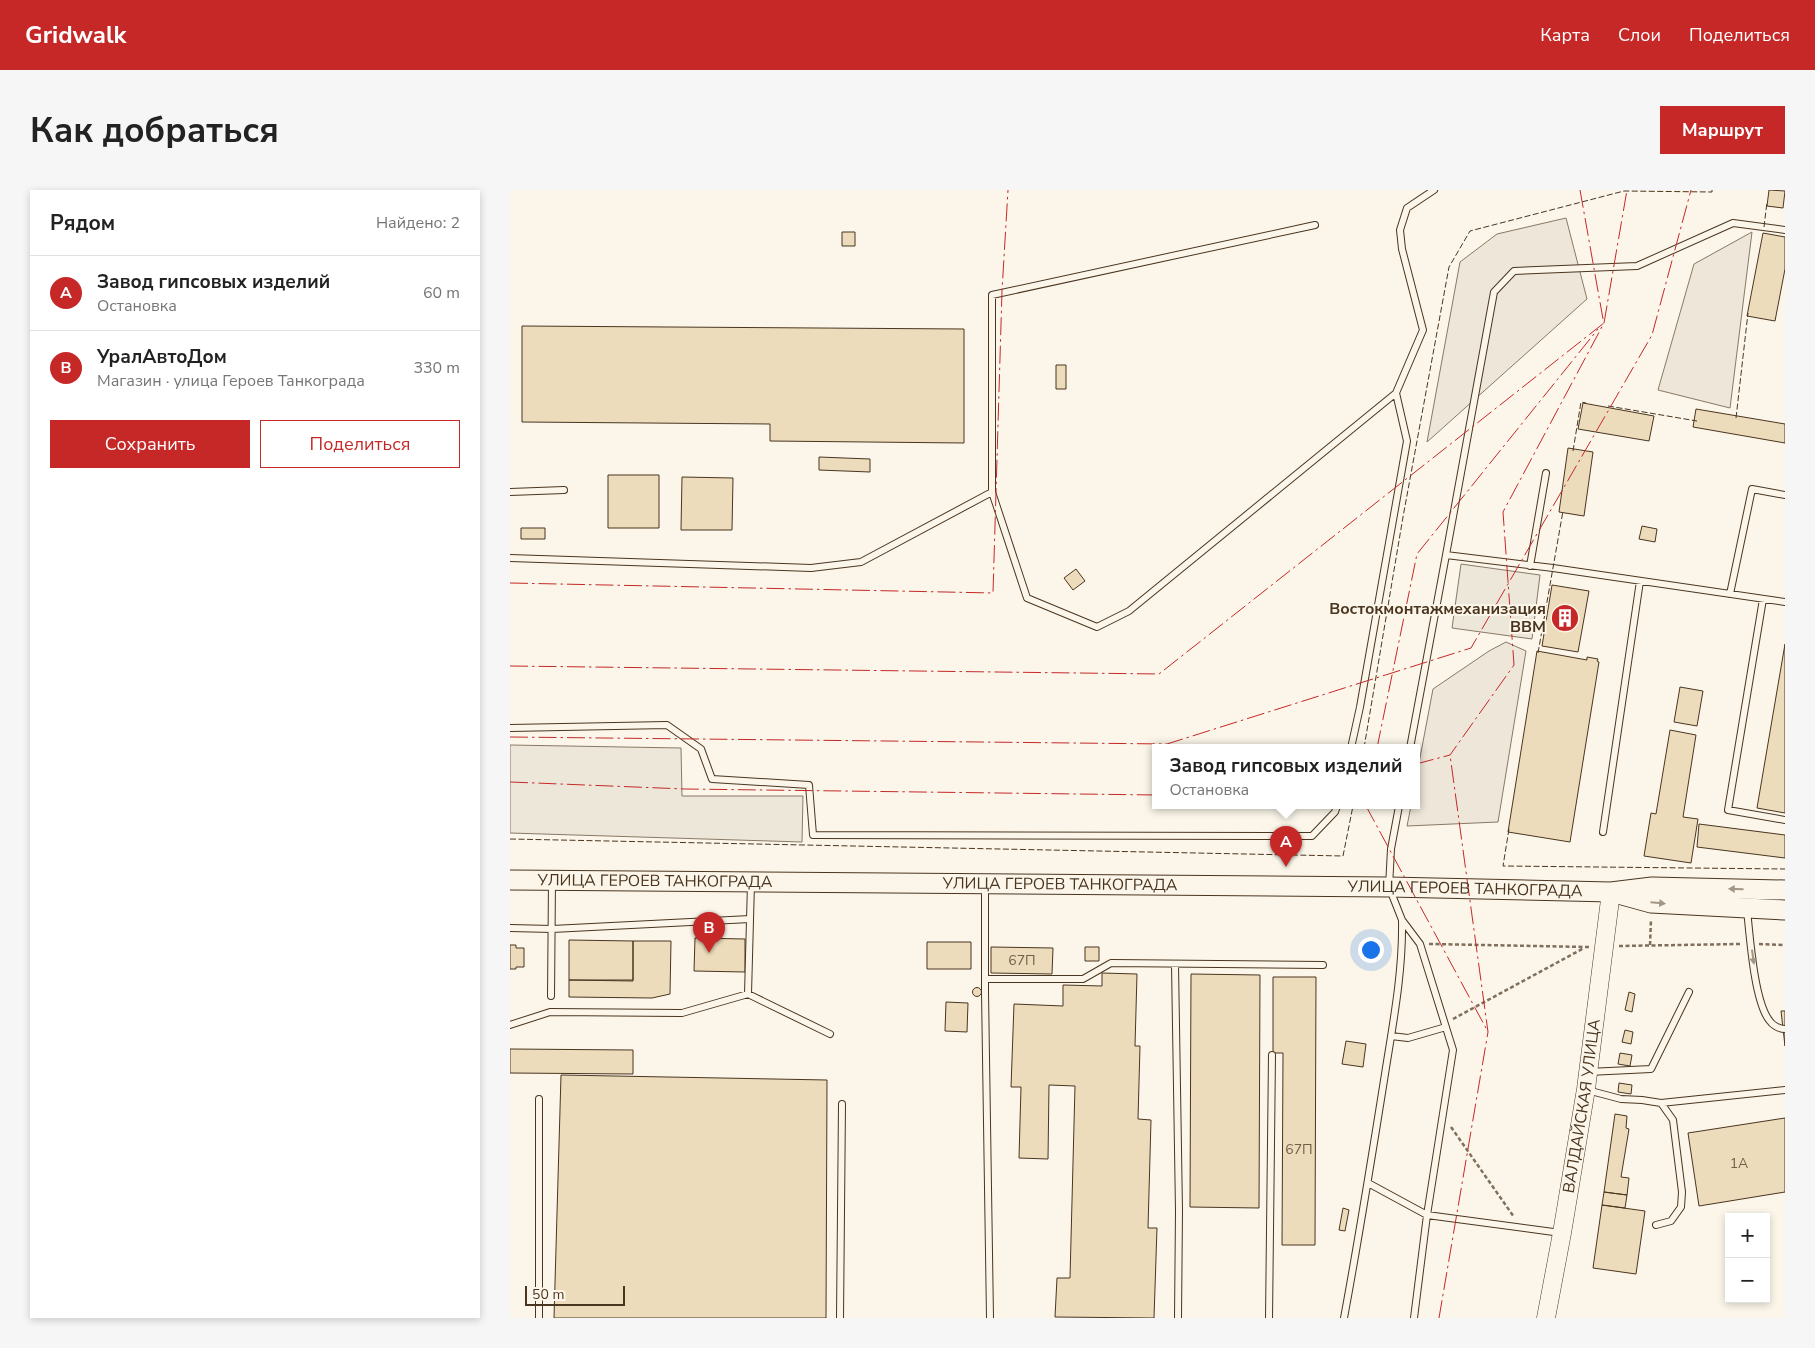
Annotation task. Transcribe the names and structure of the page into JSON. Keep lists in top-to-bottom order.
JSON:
{
  "streets": {
    "main road": ["УЛИЦА ГЕРОЕВ ТАНКОГРАДА"],
    "street": ["ВАЛДАЙСКАЯ УЛИЦА"]
  },
  "crossings": [
    ["УЛИЦА ГЕРОЕВ ТАНКОГРАДА", "ВАЛДАЙСКАЯ УЛИЦА"]
  ],
  "places": {
    "building": ["Востокмонтажмеханизация ВВМ"]
  },
  "house_numbers": ["67П", "67П", "1А"],
  "scale_bar": "50 m",
  "page": {
    "header": "Gridwalk",
    "nav": ["Карта", "Слои", "Поделиться"],
    "buttons": [
      "Маршрут",
      ["Сохранить", "Поделиться"]
    ],
    "title": "Как добраться",
    "heading": ["Рядом", "Найдено: 2"],
    "list": [
      {
        "mark": "A",
        "name": "Завод гипсовых изделий",
        "note": "Остановка",
        "value": "60 m"
      },
      {
        "mark": "B",
        "name": "УралАвтоДом",
        "note": "Магазин · улица Героев Танкограда",
        "value": "330 m"
      }
    ],
    "popup": ["Завод гипсовых изделий", "Остановка"],
    "pins": ["A", "B"],
    "map_buttons": ["+", "−"],
    "scale": "50 m"
  }
}
